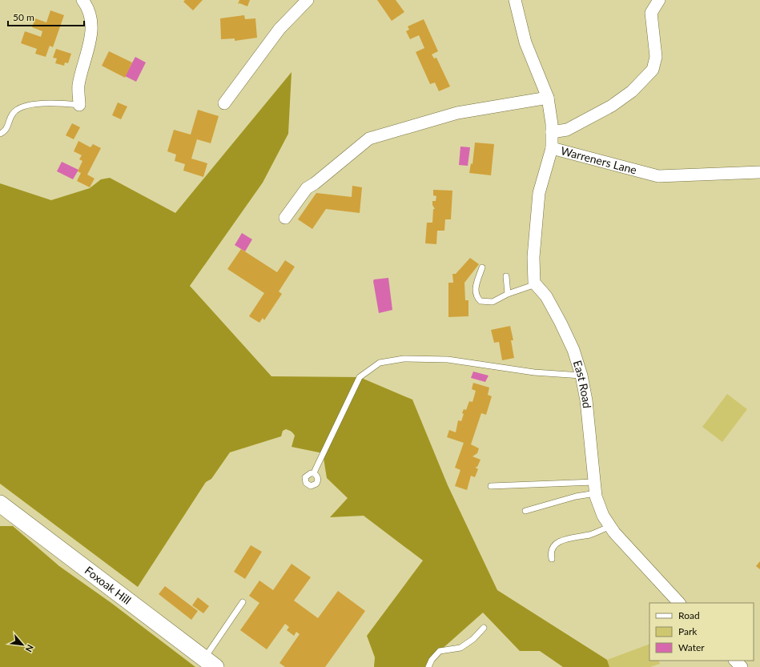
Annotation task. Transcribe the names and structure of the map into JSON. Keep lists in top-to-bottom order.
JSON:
{
  "streets": {
    "main road": ["Foxoak Hill"],
    "street": ["Warreners Lane", "East Road"]
  },
  "legend": ["Road", "Park", "Water"],
  "scale_bar": "50 m",
  "north": "bottom right"
}
